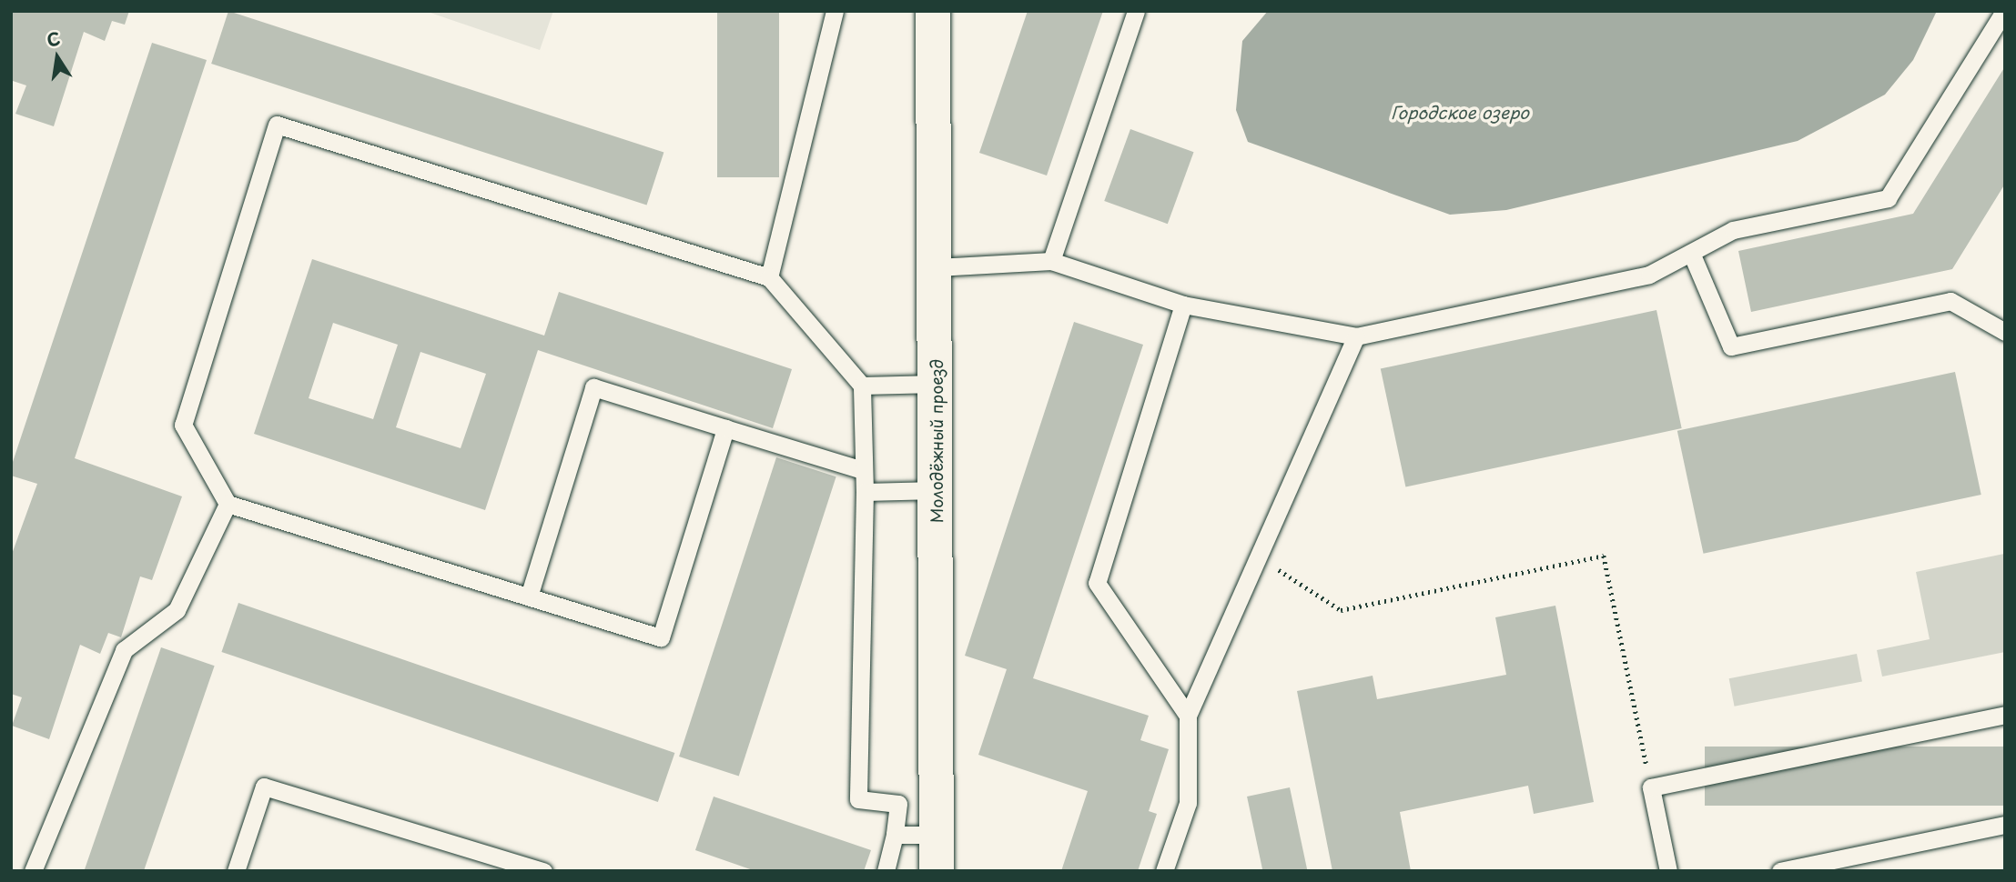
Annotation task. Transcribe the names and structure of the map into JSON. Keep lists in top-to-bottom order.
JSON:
{
  "streets": {
    "street": ["Молодёжный проезд"]
  },
  "water": ["Городское озеро"],
  "north": "top"
}
